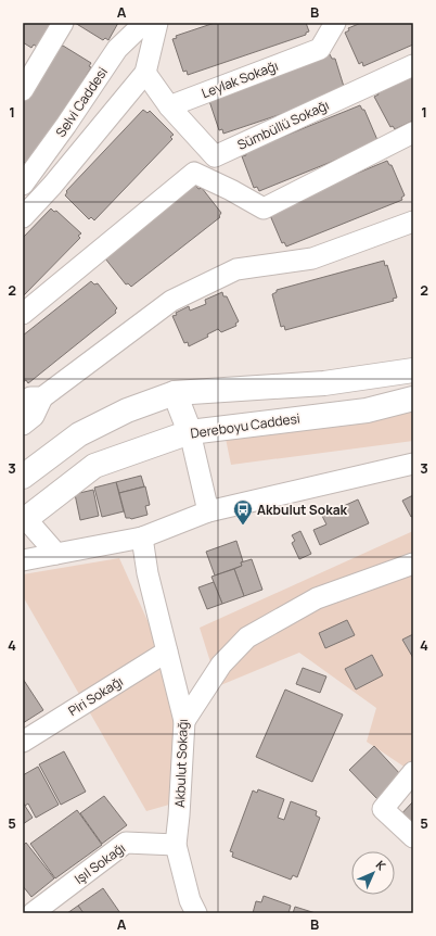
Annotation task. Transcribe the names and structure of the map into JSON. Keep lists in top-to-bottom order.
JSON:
{
  "streets": {
    "main road": ["Dereboyu Caddesi"],
    "street": [
      "Leylak Sokağı",
      "Selvi Caddesi",
      "Sümbüllü Sokağı",
      "Piri Sokağı",
      "Akbulut Sokağı",
      "Işıl Sokağı"
    ]
  },
  "crossings": [
    ["Leylak Sokağı", "Sümbüllü Sokağı"],
    ["Piri Sokağı", "Akbulut Sokağı"],
    ["Akbulut Sokağı", "Işıl Sokağı"]
  ],
  "places": {
    "bus stop": ["Akbulut Sokak"]
  },
  "north": "top right",
  "grid": {
    "columns": ["A", "B"],
    "rows": [
      "1",
      "2",
      "3",
      "4",
      "5"
    ]
  }
}
